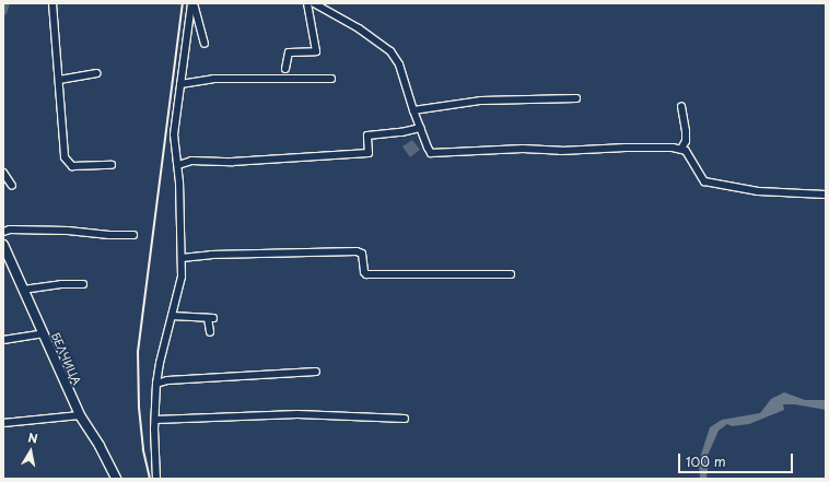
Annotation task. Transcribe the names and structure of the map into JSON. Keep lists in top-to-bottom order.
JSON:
{
  "streets": {
    "main road": ["БЕЛЧИЦА"]
  },
  "scale_bar": "100 m",
  "north": "top"
}
